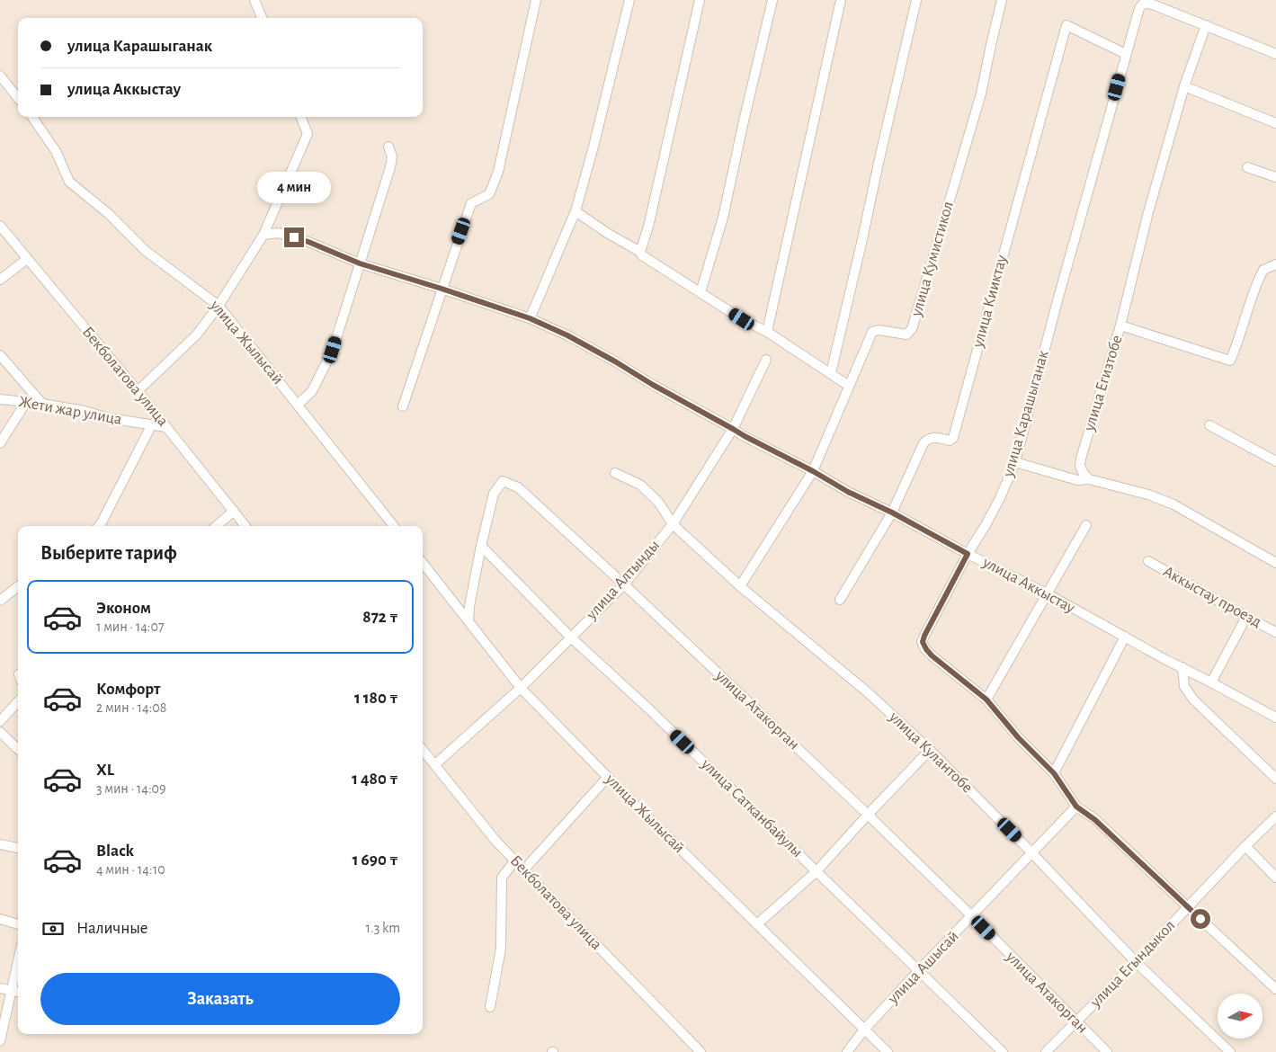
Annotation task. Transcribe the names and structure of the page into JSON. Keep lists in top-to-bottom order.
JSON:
{
  "streets": {
    "street": [
      "улица Кумистикол",
      "улица Кииктау",
      "улица Жылысай",
      "Бекболатова улица",
      "улица Егизтобе",
      "Жети жар улица",
      "улица Карашыганак",
      "улица Алтынды",
      "улица Аккыстау",
      "Аккыстау проезд",
      "улица Атакорган",
      "улица Кулантобе",
      "улица Сатканбайулы",
      "улица Егындыкол",
      "улица Ашысай"
    ]
  },
  "crossings": [
    ["улица Кумистикол", "улица Аккыстау"],
    ["улица Кумистикол", "улица Кулантобе"],
    ["улица Кииктау", "улица Карашыганак"],
    ["улица Кииктау", "улица Аккыстау"],
    ["улица Жылысай", "улица Алтынды"],
    ["улица Жылысай", "улица Атакорган"],
    ["улица Жылысай", "улица Ашысай"],
    ["Бекболатова улица", "Жети жар улица"],
    ["Бекболатова улица", "улица Алтынды"],
    ["улица Егизтобе", "улица Карашыганак"],
    ["улица Карашыганак", "улица Аккыстау"],
    ["улица Карашыганак", "улица Егындыкол"],
    ["улица Карашыганак", "улица Ашысай"],
    ["улица Алтынды", "улица Аккыстау"],
    ["улица Алтынды", "улица Атакорган"],
    ["улица Алтынды", "улица Кулантобе"],
    ["улица Алтынды", "улица Сатканбайулы"],
    ["улица Атакорган", "улица Сатканбайулы"],
    ["улица Атакорган", "улица Егындыкол"],
    ["улица Атакорган", "улица Ашысай"],
    ["улица Кулантобе", "улица Егындыкол"],
    ["улица Кулантобе", "улица Ашысай"],
    ["улица Сатканбайулы", "улица Ашысай"]
  ],
  "north": "right",
  "page": {
    "banner": ["улица Карашыганак", "улица Аккыстау"],
    "bubble": "4 мин",
    "heading": "Выберите тариф",
    "list": [
      {
        "name": "Эконом",
        "note": "1 мин · 14:07",
        "value": "872 ₸"
      },
      {
        "name": "Комфорт",
        "note": "2 мин · 14:08",
        "value": "1 180 ₸"
      },
      {
        "name": "XL",
        "note": "3 мин · 14:09",
        "value": "1 480 ₸"
      },
      {
        "name": "Black",
        "note": "4 мин · 14:10",
        "value": "1 690 ₸"
      }
    ],
    "pay": ["Наличные", "1.3 km"],
    "buttons": "Заказать"
  }
}
